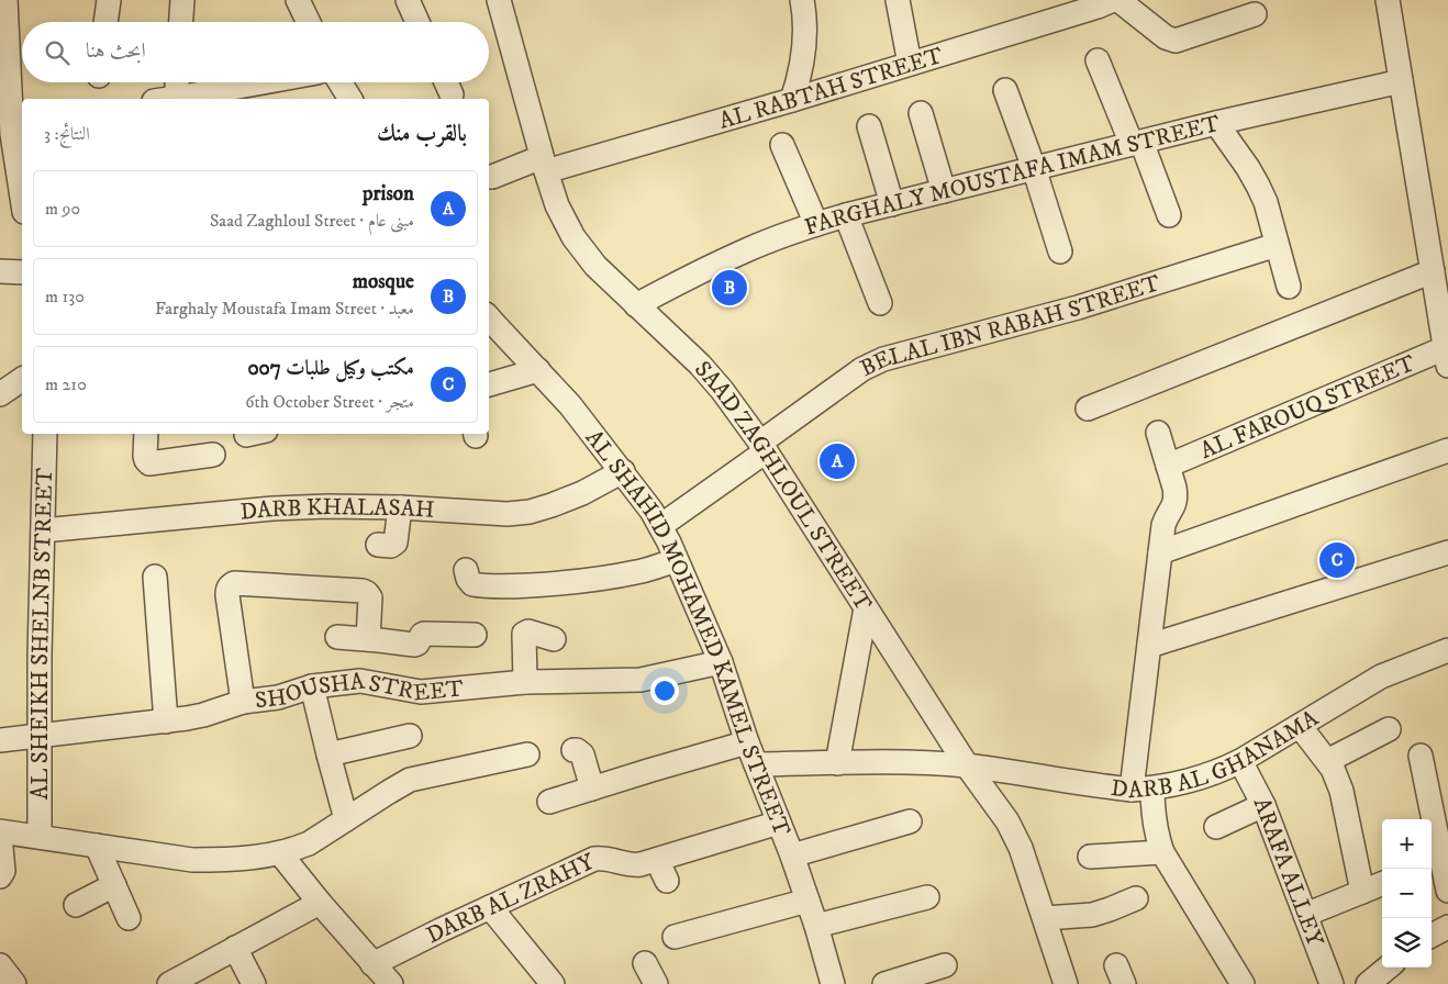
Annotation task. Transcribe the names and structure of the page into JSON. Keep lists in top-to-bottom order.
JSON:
{
  "streets": {
    "street": [
      "AL RABTAH STREET",
      "FARGHALY MOUSTAFA IMAM STREET",
      "BELAL IBN RABAH STREET",
      "AL FAROUQ STREET",
      "SAAD ZAGHLOUL STREET",
      "DARB KHALASAH",
      "AL SHEIKH SHELNB STREET",
      "AL SHAHID MOHAMED KAMEL STREET",
      "SHOUSHA STREET",
      "DARB AL GHANAMA",
      "ARAFA ALLEY",
      "DARB AL ZRAHY"
    ]
  },
  "crossings": [
    ["AL RABTAH STREET", "SAAD ZAGHLOUL STREET"],
    ["FARGHALY MOUSTAFA IMAM STREET", "SAAD ZAGHLOUL STREET"],
    ["BELAL IBN RABAH STREET", "SAAD ZAGHLOUL STREET"],
    ["BELAL IBN RABAH STREET", "AL SHAHID MOHAMED KAMEL STREET"],
    ["SAAD ZAGHLOUL STREET", "DARB AL GHANAMA"],
    ["DARB KHALASAH", "AL SHEIKH SHELNB STREET"],
    ["DARB KHALASAH", "AL SHAHID MOHAMED KAMEL STREET"],
    ["AL SHEIKH SHELNB STREET", "SHOUSHA STREET"],
    ["AL SHAHID MOHAMED KAMEL STREET", "SHOUSHA STREET"],
    ["AL SHAHID MOHAMED KAMEL STREET", "DARB AL GHANAMA"],
    ["AL SHAHID MOHAMED KAMEL STREET", "DARB AL ZRAHY"],
    ["DARB AL GHANAMA", "ARAFA ALLEY"]
  ],
  "page": {
    "search": "ابحث هنا",
    "heading": ["بالقرب منك", "النتائج: 3"],
    "list": [
      {
        "mark": "A",
        "name": "prison",
        "note": "مبنى عام · Saad Zaghloul Street",
        "value": "90 m"
      },
      {
        "mark": "B",
        "name": "mosque",
        "note": "معبد · Farghaly Moustafa Imam Street",
        "value": "130 m"
      },
      {
        "mark": "C",
        "name": "مكتب وكيل طلبات 007",
        "note": "متجر · 6th October Street",
        "value": "210 m"
      }
    ],
    "pins": ["B", "A", "C"],
    "map_buttons": ["+", "−"]
  }
}
